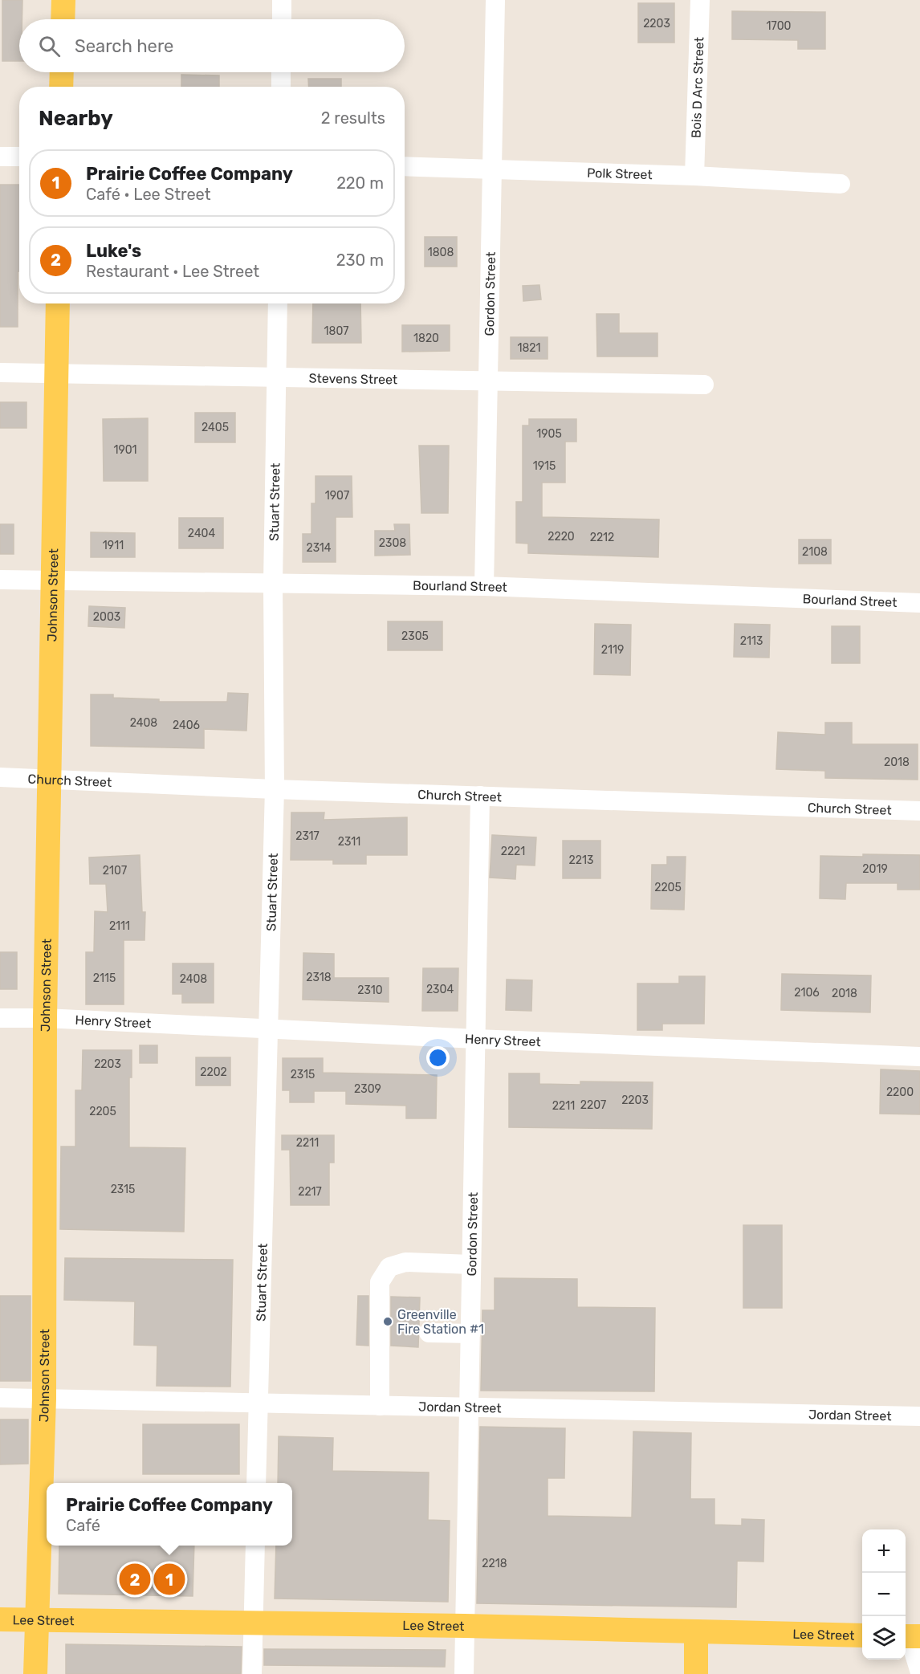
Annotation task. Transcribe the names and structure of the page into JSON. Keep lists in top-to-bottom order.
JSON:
{
  "streets": {
    "main road": ["Johnson Street", "Lee Street"],
    "street": [
      "Bois D Arc Street",
      "Polk Street",
      "Gordon Street",
      "Stevens Street",
      "Stuart Street",
      "Bourland Street",
      "Church Street",
      "Henry Street",
      "Jordan Street"
    ]
  },
  "crossings": [
    ["Bois D Arc Street", "Polk Street"],
    ["Polk Street", "Gordon Street"],
    ["Gordon Street", "Stevens Street"],
    ["Gordon Street", "Bourland Street"],
    ["Gordon Street", "Church Street"],
    ["Gordon Street", "Henry Street"],
    ["Gordon Street", "Jordan Street"],
    ["Gordon Street", "Lee Street"],
    ["Stevens Street", "Stuart Street"],
    ["Stevens Street", "Johnson Street"],
    ["Stuart Street", "Bourland Street"],
    ["Stuart Street", "Church Street"],
    ["Stuart Street", "Henry Street"],
    ["Stuart Street", "Jordan Street"],
    ["Bourland Street", "Johnson Street"],
    ["Johnson Street", "Church Street"],
    ["Johnson Street", "Henry Street"],
    ["Johnson Street", "Jordan Street"],
    ["Johnson Street", "Lee Street"]
  ],
  "places": ["Greenville Fire Station #1"],
  "house_numbers": [
    "2203",
    "1700",
    "1808",
    "1807",
    "1820",
    "1821",
    "2405",
    "1905",
    "1901",
    "1915",
    "1907",
    "2404",
    "2220",
    "2212",
    "2308",
    "1911",
    "2314",
    "2108",
    "2003",
    "2305",
    "2113",
    "2119",
    "2408",
    "2406",
    "2018",
    "2317",
    "2311",
    "2221",
    "2213",
    "2019",
    "2107",
    "2205",
    "2111",
    "2318",
    "2115",
    "2408",
    "2304",
    "2310",
    "2106",
    "2018",
    "2203",
    "2202",
    "2315",
    "2309",
    "2200",
    "2203",
    "2207",
    "2211",
    "2205",
    "2211",
    "2315",
    "2217",
    "2218"
  ],
  "page": {
    "search": "Search here",
    "heading": ["Nearby", "2 results"],
    "list": [
      {
        "mark": "1",
        "name": "Prairie Coffee Company",
        "note": "Café · Lee Street",
        "value": "220 m"
      },
      {
        "mark": "2",
        "name": "Luke's",
        "note": "Restaurant · Lee Street",
        "value": "230 m"
      }
    ],
    "popup": ["Prairie Coffee Company", "Café"],
    "map_buttons": ["+", "−"],
    "pins": ["1", "2"]
  }
}
